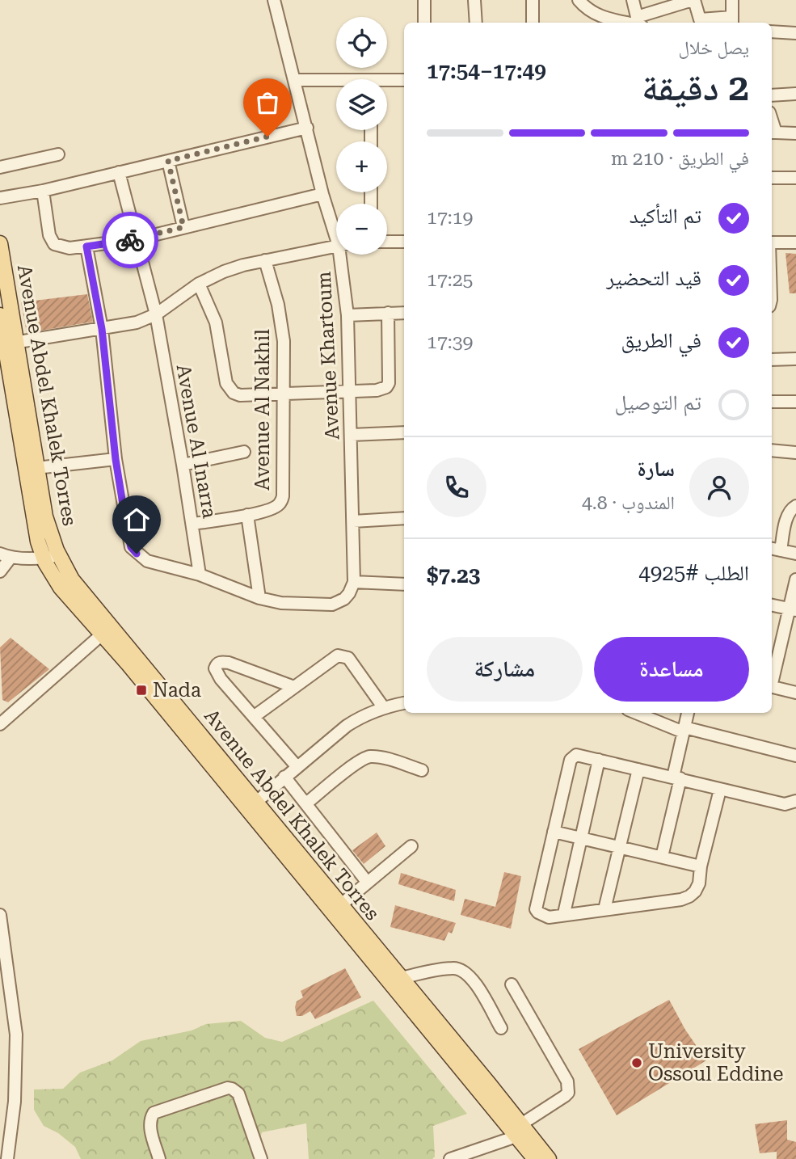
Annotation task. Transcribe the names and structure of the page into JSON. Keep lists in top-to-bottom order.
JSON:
{
  "streets": {
    "main road": ["Avenue Abdel Khalek Torres"],
    "street": ["Avenue Khartoum", "Avenue Al Nakhil", "Avenue Al Inarra"]
  },
  "crossings": [
    ["Avenue Al Nakhil", "Avenue Al Inarra"]
  ],
  "places": {
    "transit": ["Nada"],
    "other": ["University Ossoul Eddine"]
  },
  "page": {
    "map_buttons": ["+", "−"],
    "heading": ["2 دقيقة", "يصل خلال", "17:49–17:54"],
    "panel": [
      "سارة",
      "المندوب · 4.8",
      "الطلب #4925",
      "$7.23"
    ],
    "bar": "في الطريق · 210 m",
    "list": [
      ["تم التأكيد", "17:19"],
      ["قيد التحضير", "17:25"],
      ["في الطريق", "17:39"],
      "تم التوصيل"
    ],
    "buttons": ["مساعدة", "مشاركة"]
  }
}
